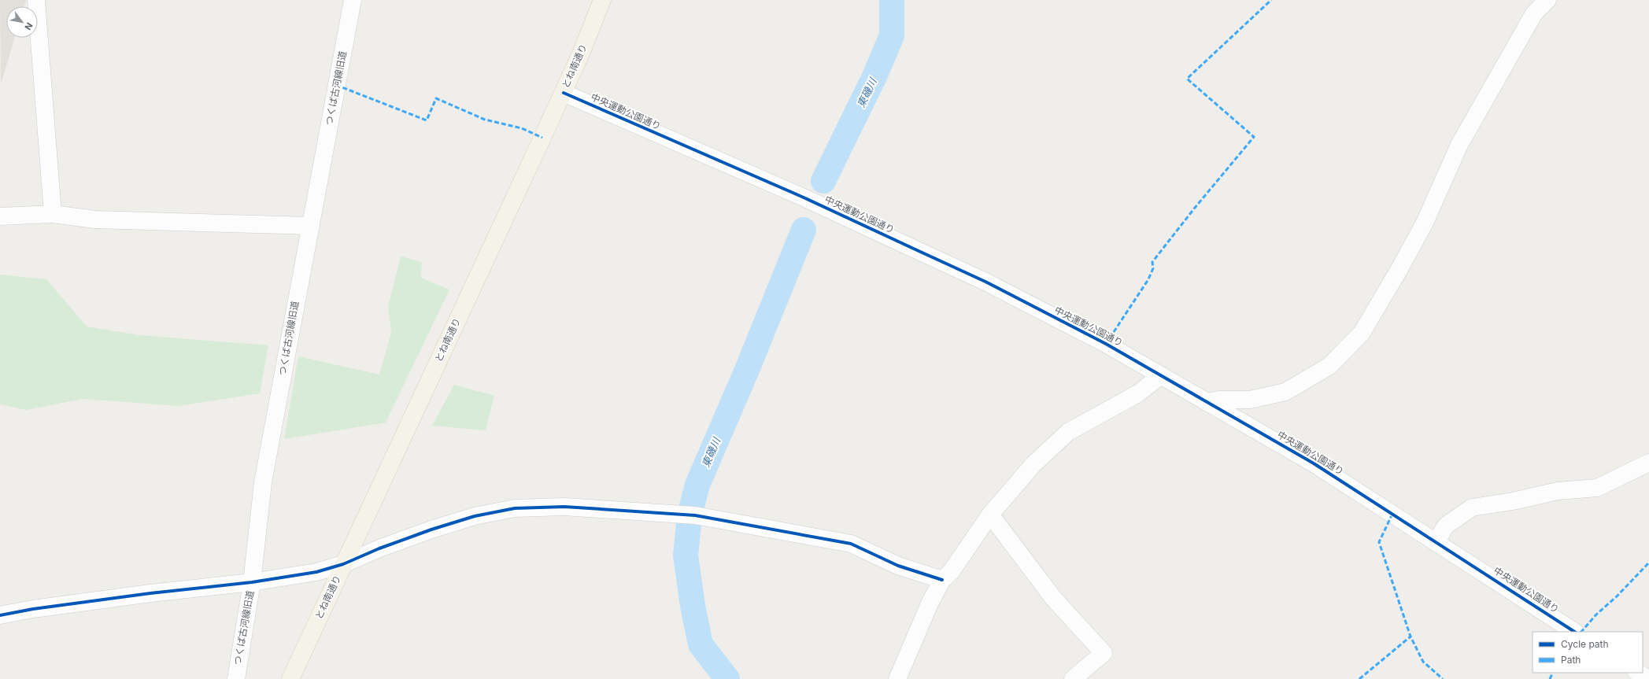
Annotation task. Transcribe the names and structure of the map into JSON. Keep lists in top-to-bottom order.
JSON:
{
  "streets": {
    "main road": ["とね南通り"],
    "street": ["つくば古河線旧道", "中央運動公園通り"]
  },
  "crossings": [
    ["とね南通り", "中央運動公園通り"]
  ],
  "water": ["東磯川"],
  "legend": ["Cycle path", "Path"],
  "north": "bottom right"
}
